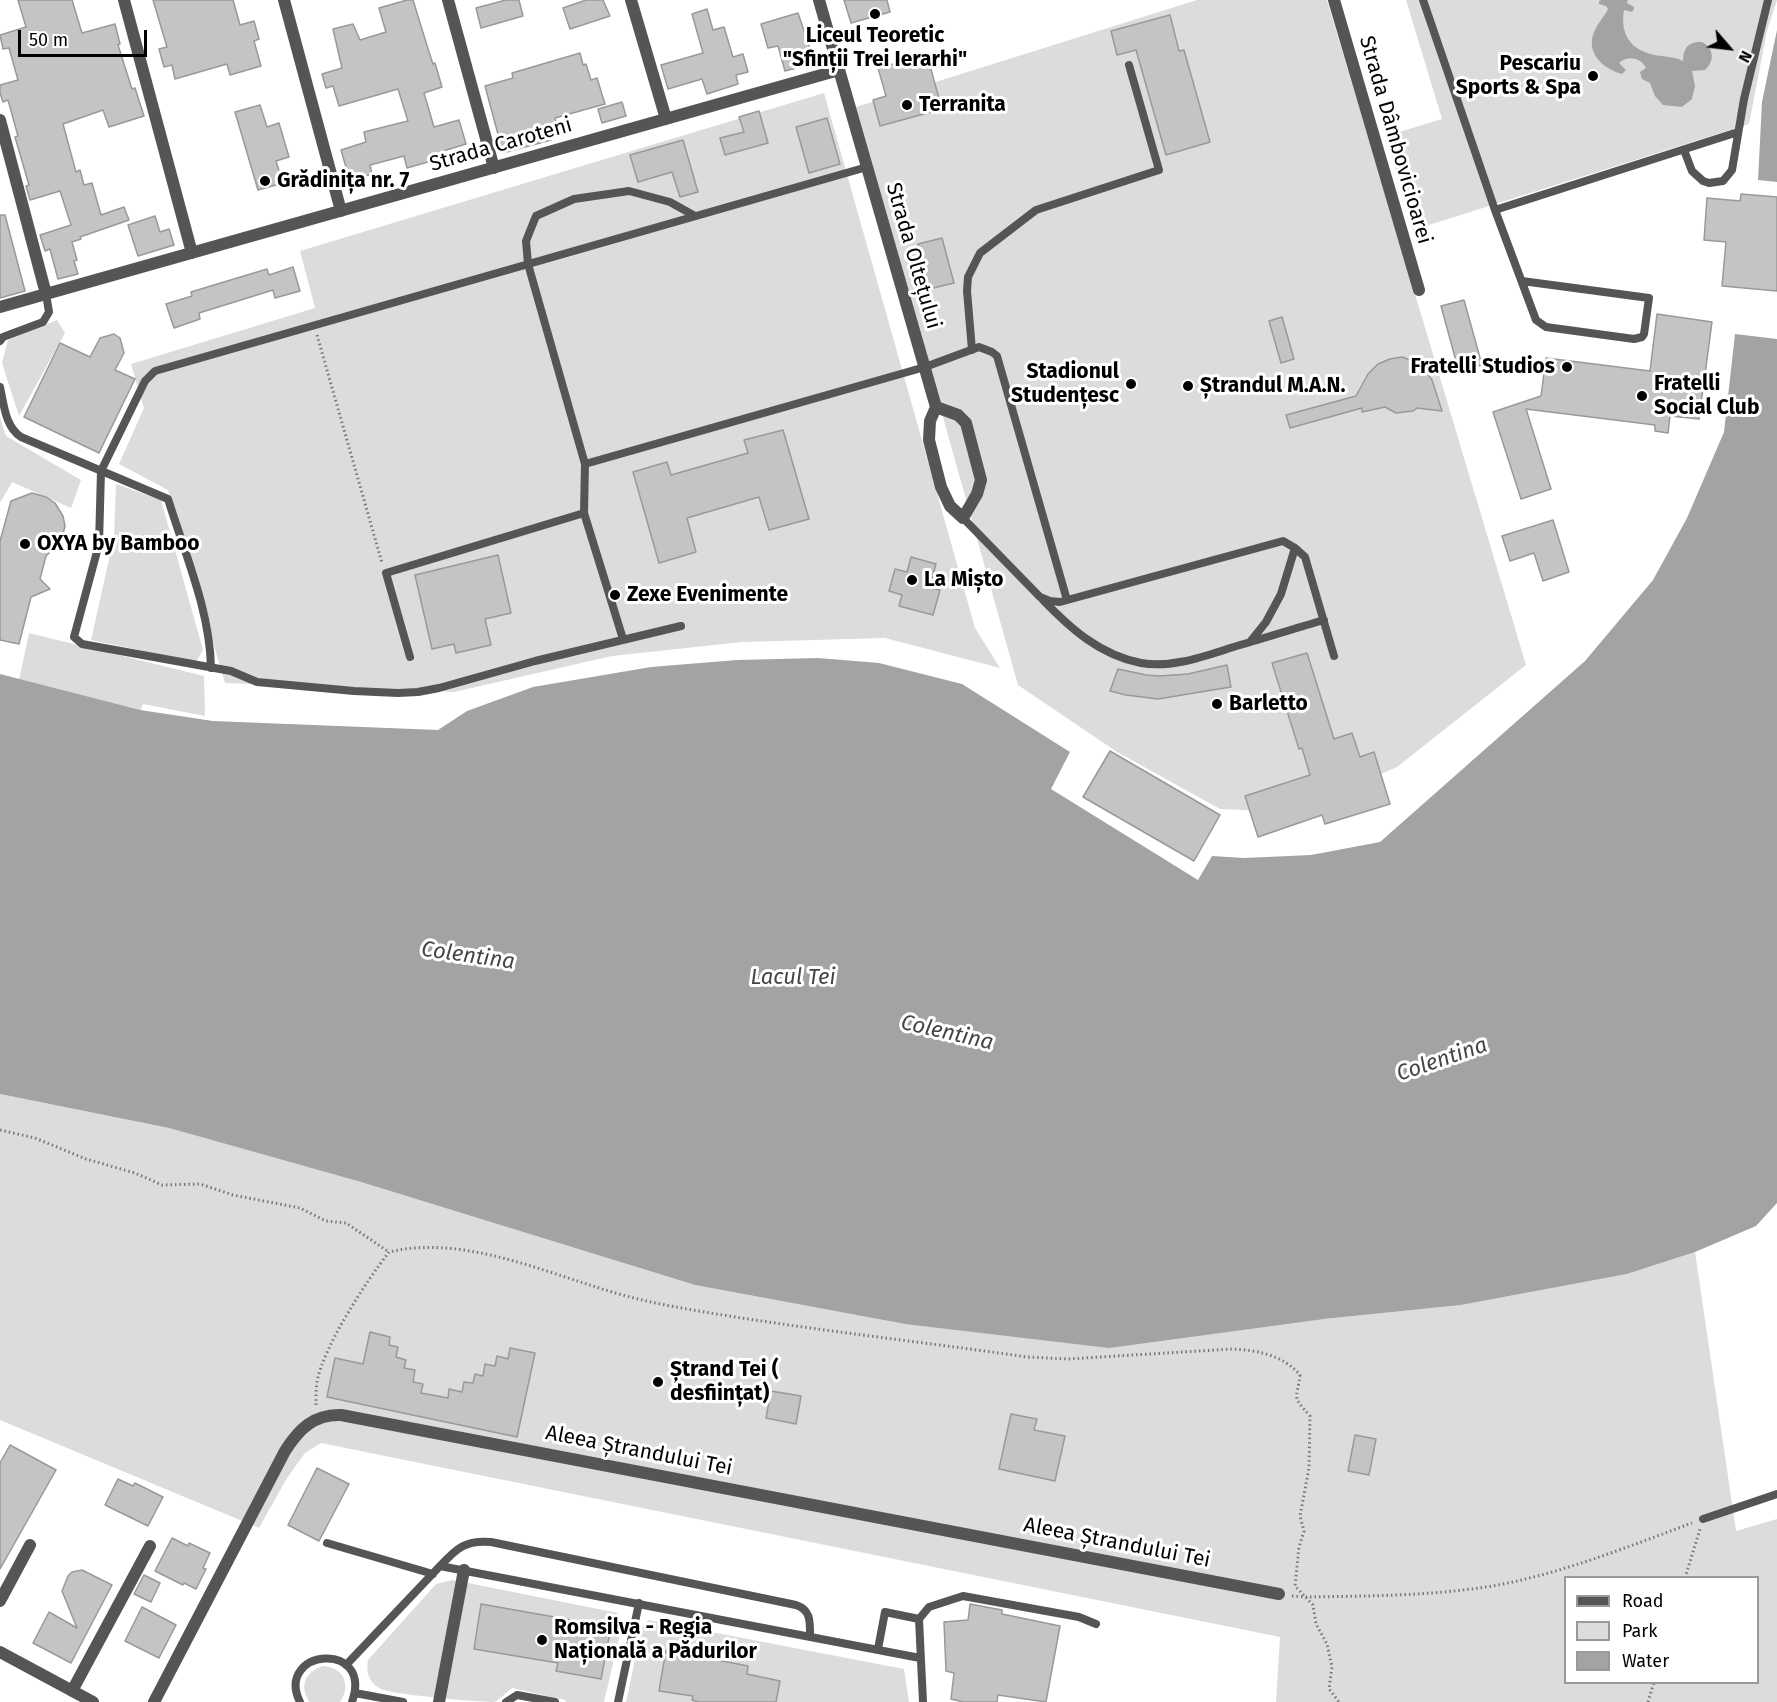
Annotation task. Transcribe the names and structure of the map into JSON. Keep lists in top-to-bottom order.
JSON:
{
  "streets": {
    "street": [
      "Strada Dâmbovicioarei",
      "Strada Caroteni",
      "Strada Oltețului",
      "Aleea Ștrandului Tei"
    ]
  },
  "crossings": [
    ["Strada Caroteni", "Strada Oltețului"]
  ],
  "water": ["Colentina", "Lacul Tei"],
  "places": [
    "Liceul Teoretic \"Sfinții Trei Ierarhi\"",
    "Pescariu Sports & Spa",
    "Terranita",
    "Grădinița nr. 7",
    "Fratelli Studios",
    "Stadionul Studențesc",
    "Ștrandul M.A.N.",
    "Fratelli Social Club",
    "OXYA by Bamboo",
    "La Mișto",
    "Zexe Evenimente",
    "Barletto",
    "Ștrand Tei ( desființat)",
    "Romsilva - Regia Națională a Pădurilor"
  ],
  "legend": ["Road", "Park", "Water"],
  "scale_bar": "50 m",
  "north": "bottom right"
}
